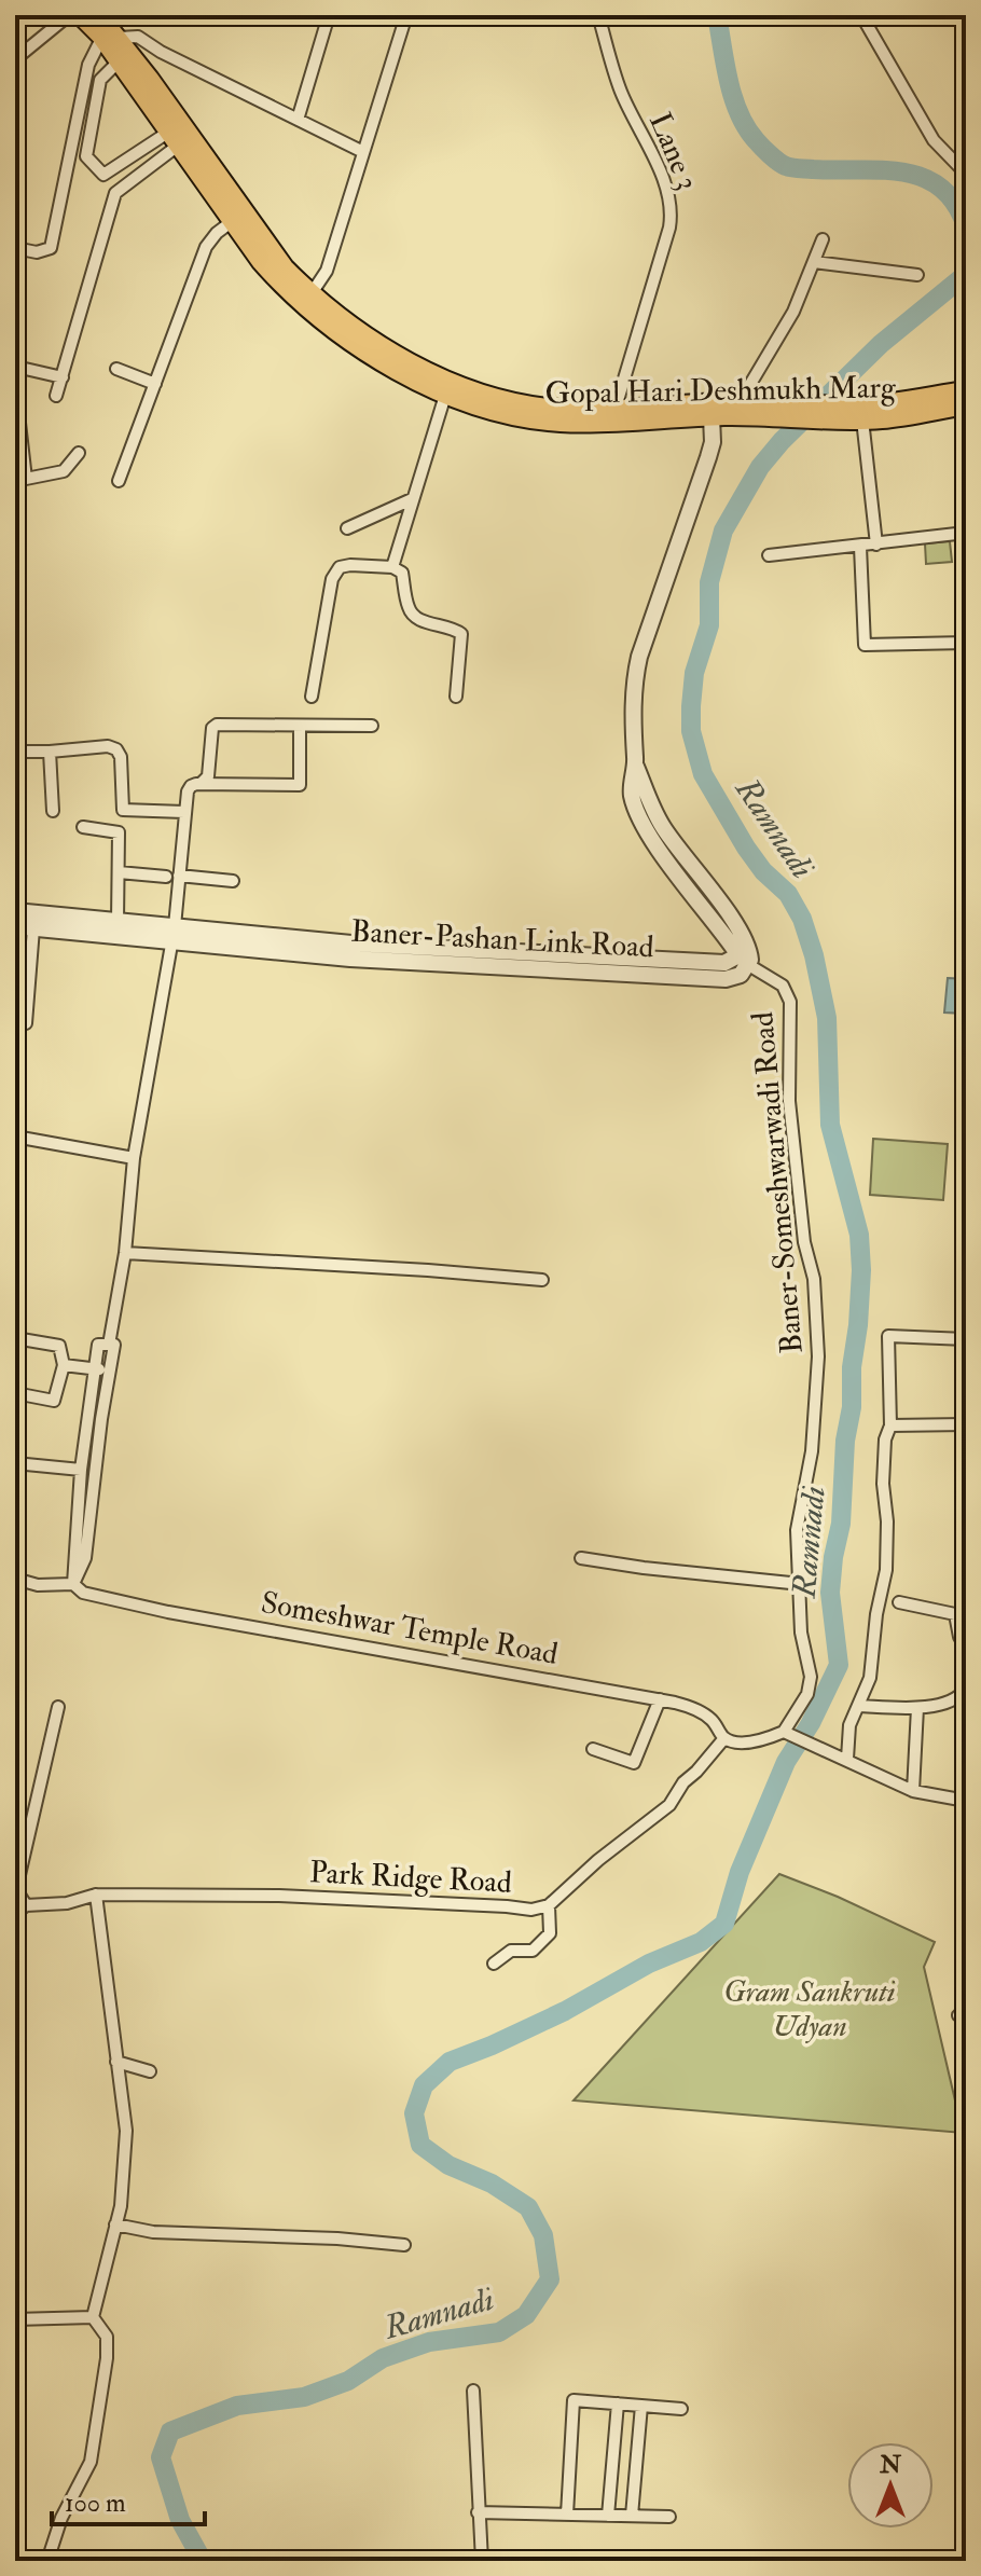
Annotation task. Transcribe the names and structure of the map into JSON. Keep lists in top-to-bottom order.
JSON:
{
  "streets": {
    "main road": ["Gopal Hari Deshmukh Marg"],
    "street": [
      "Lane 3",
      "Baner-Pashan Link Road",
      "Baner-Someshwarwadi Road",
      "Someshwar Temple Road",
      "Park Ridge Road"
    ]
  },
  "crossings": [
    ["Lane 3", "Gopal Hari Deshmukh Marg"],
    ["Baner-Pashan Link Road", "Baner-Someshwarwadi Road"],
    ["Someshwar Temple Road", "Park Ridge Road"]
  ],
  "water": ["Ramnadi"],
  "parks": ["Gram Sankruti Udyan"],
  "scale_bar": "100 m",
  "north": "top"
}
